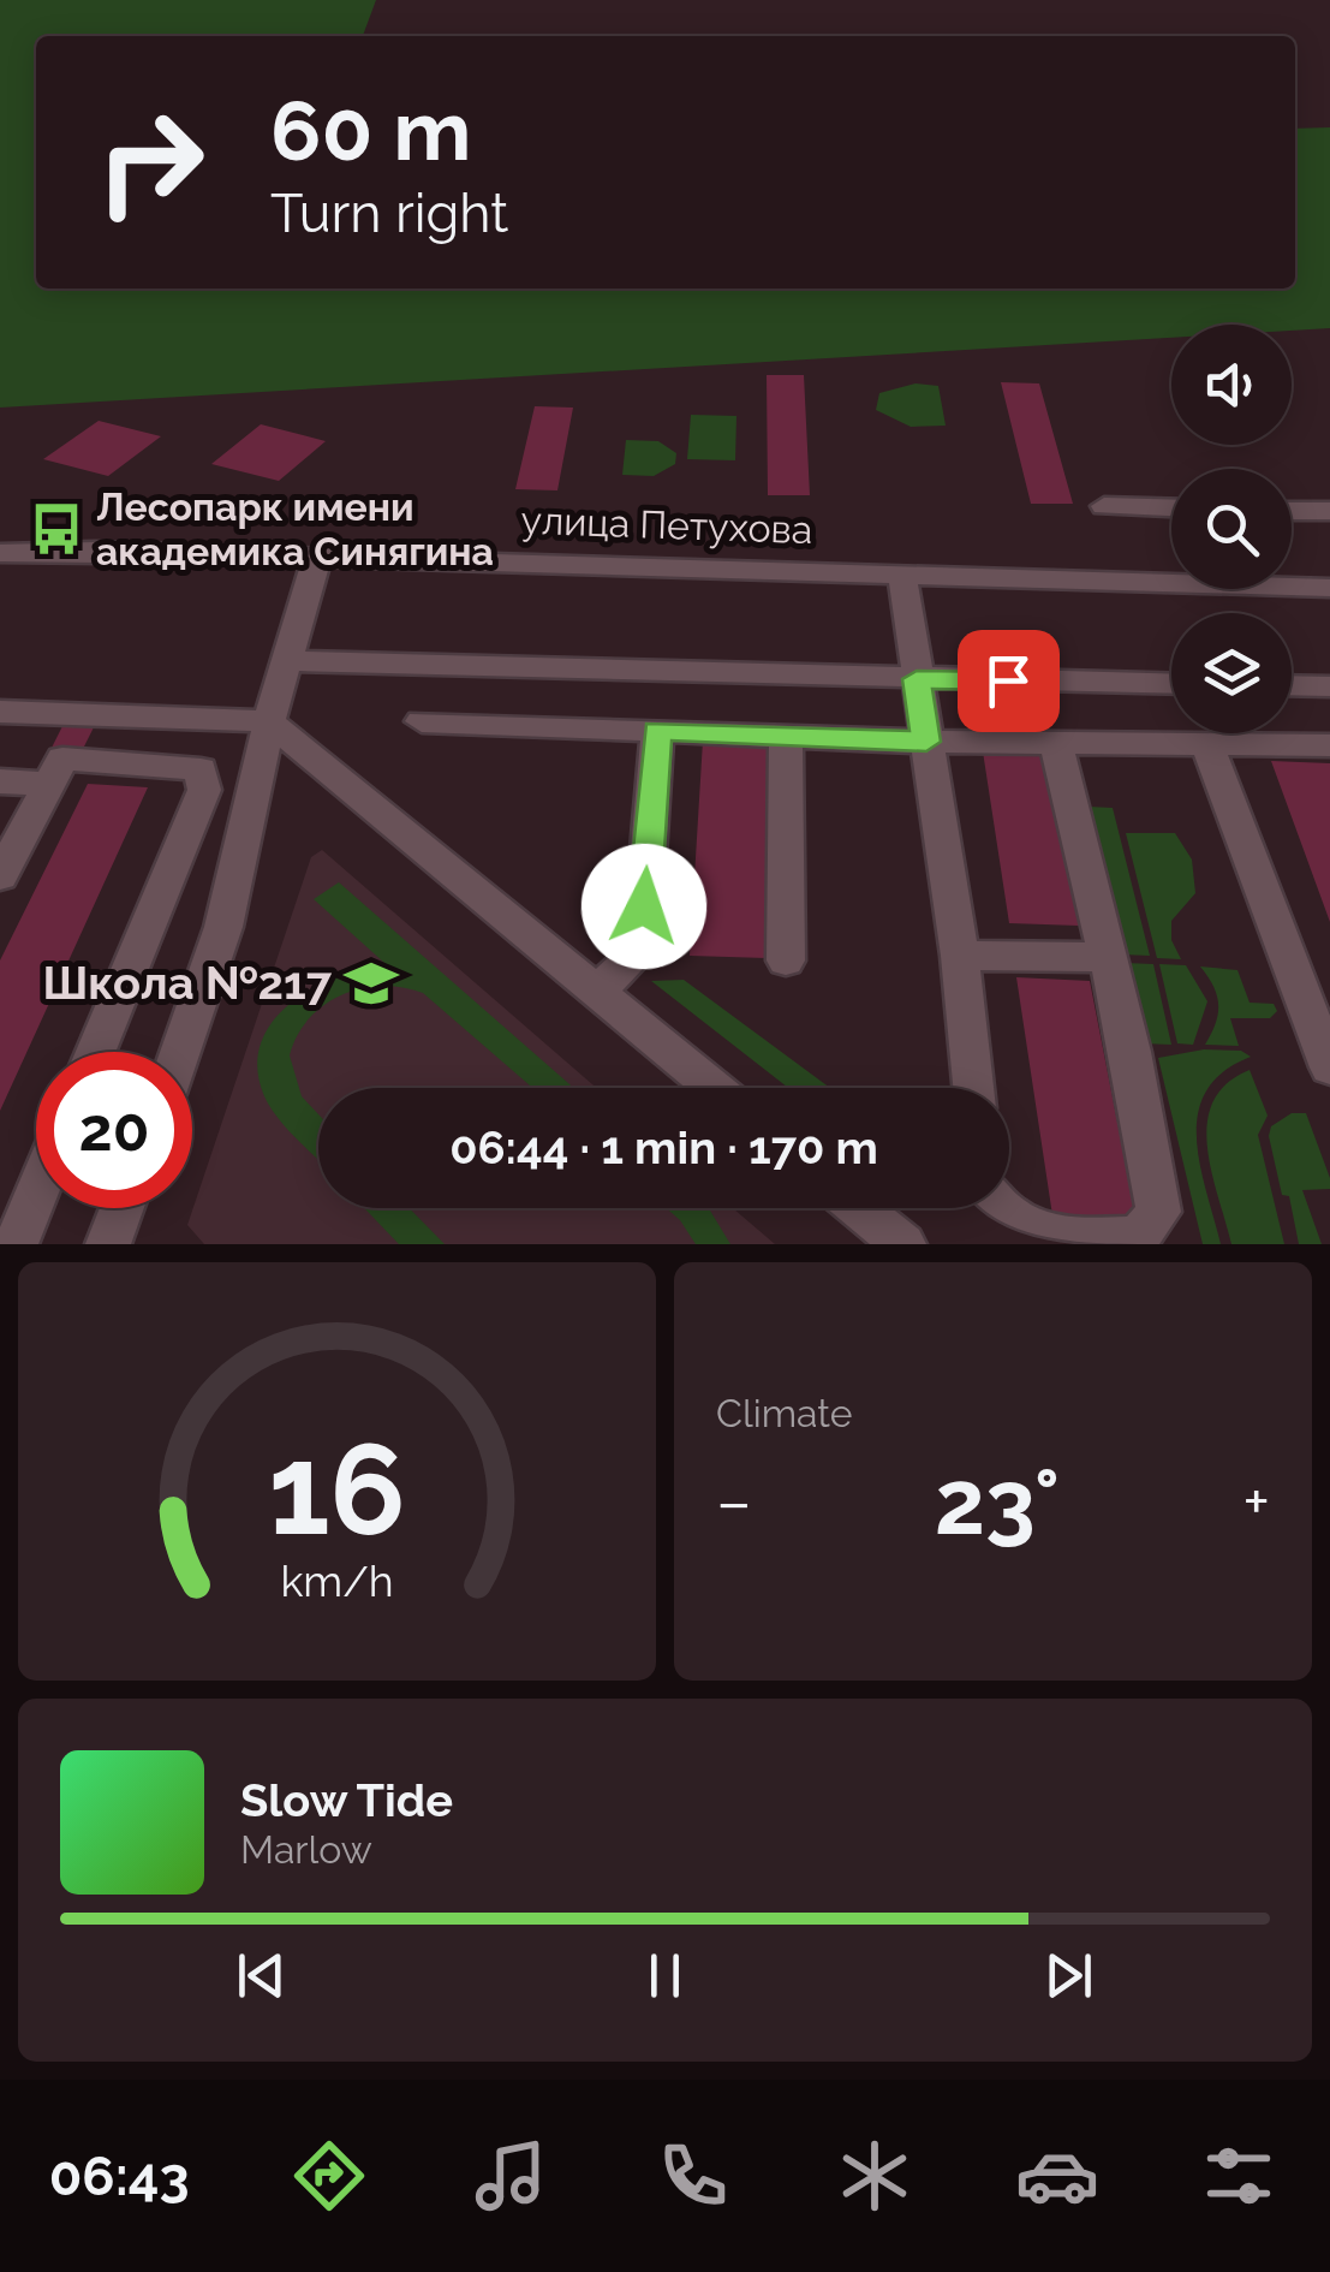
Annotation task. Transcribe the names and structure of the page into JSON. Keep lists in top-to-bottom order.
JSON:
{
  "streets": {
    "street": ["улица Петухова"]
  },
  "places": {
    "bus stop": ["Лесопарк имени академика Синягина"],
    "school or university": ["Школа №217"]
  },
  "page": {
    "turn": ["60 m", "Turn right"],
    "limit": "20",
    "trip": "06:44 · 1 min · 170 m",
    "tile": "Climate",
    "heat": ["−", "23°", "+"],
    "song": ["Slow Tide", "Marlow"],
    "tabs": "06:43",
    "gauge": ["16", "km/h"]
  }
}
